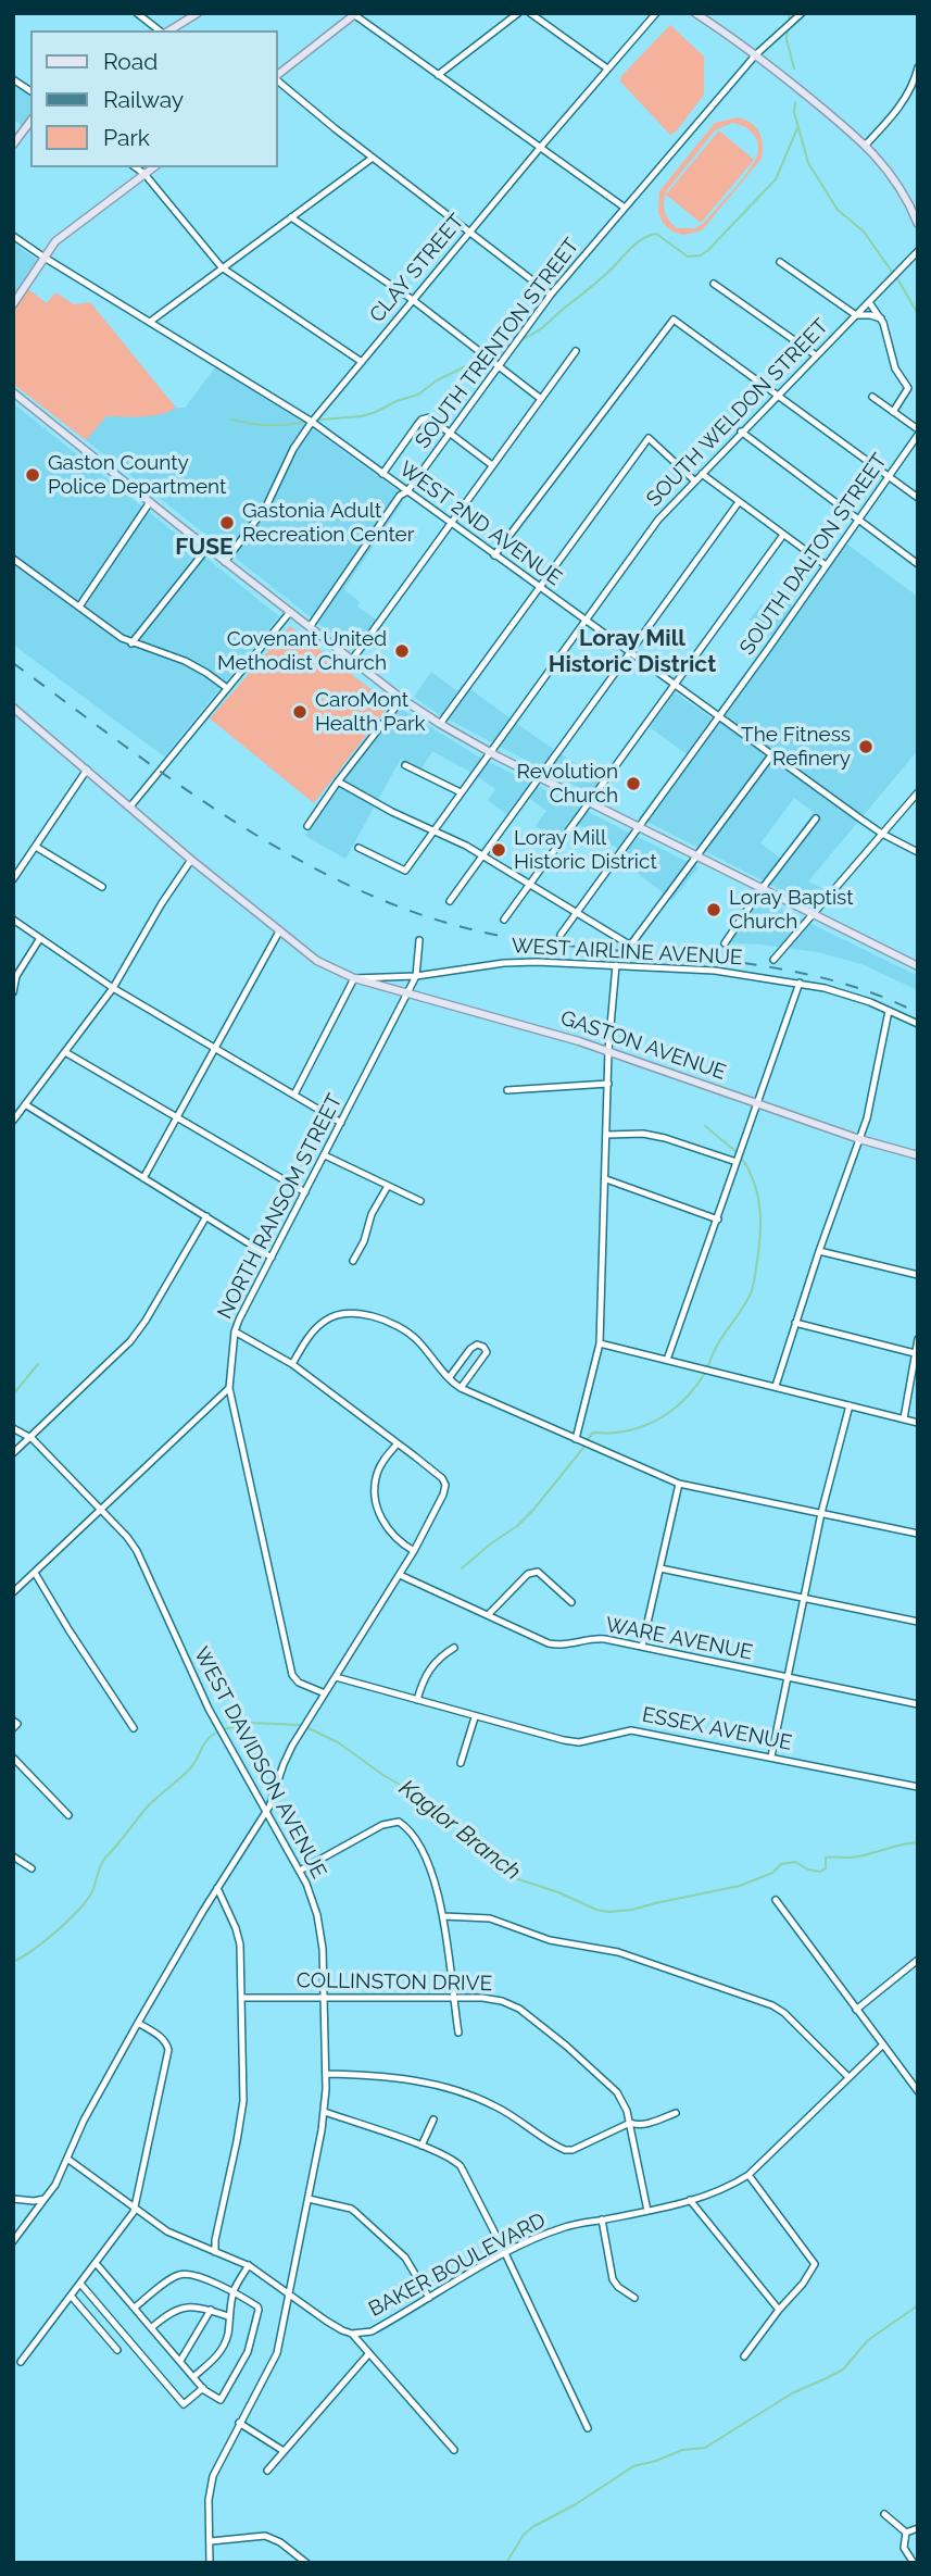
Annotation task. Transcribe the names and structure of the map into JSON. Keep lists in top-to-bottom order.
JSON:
{
  "streets": {
    "main road": ["WEST AIRLINE AVENUE", "GASTON AVENUE"],
    "street": [
      "CLAY STREET",
      "SOUTH TRENTON STREET",
      "SOUTH WELDON STREET",
      "WEST 2ND AVENUE",
      "SOUTH DALTON STREET",
      "NORTH RANSOM STREET",
      "WARE AVENUE",
      "ESSEX AVENUE",
      "WEST DAVIDSON AVENUE",
      "COLLINSTON DRIVE",
      "BAKER BOULEVARD"
    ]
  },
  "crossings": [
    ["CLAY STREET", "WEST 2ND AVENUE"],
    ["SOUTH TRENTON STREET", "WEST 2ND AVENUE"],
    ["SOUTH WELDON STREET", "WEST 2ND AVENUE"],
    ["WEST 2ND AVENUE", "SOUTH DALTON STREET"],
    ["WEST AIRLINE AVENUE", "GASTON AVENUE"],
    ["WEST AIRLINE AVENUE", "NORTH RANSOM STREET"],
    ["GASTON AVENUE", "NORTH RANSOM STREET"],
    ["WEST DAVIDSON AVENUE", "COLLINSTON DRIVE"],
    ["COLLINSTON DRIVE", "BAKER BOULEVARD"]
  ],
  "districts": ["FUSE", "Loray Mill Historic District"],
  "water": ["Kaglor Branch"],
  "places": [
    "Gaston County Police Department",
    "Gastonia Adult Recreation Center",
    "Covenant United Methodist Church",
    "CaroMont Health Park",
    "The Fitness Refinery",
    "Revolution Church",
    "Loray Mill Historic District",
    "Loray Baptist Church"
  ],
  "legend": ["Road", "Railway", "Park"]
}
